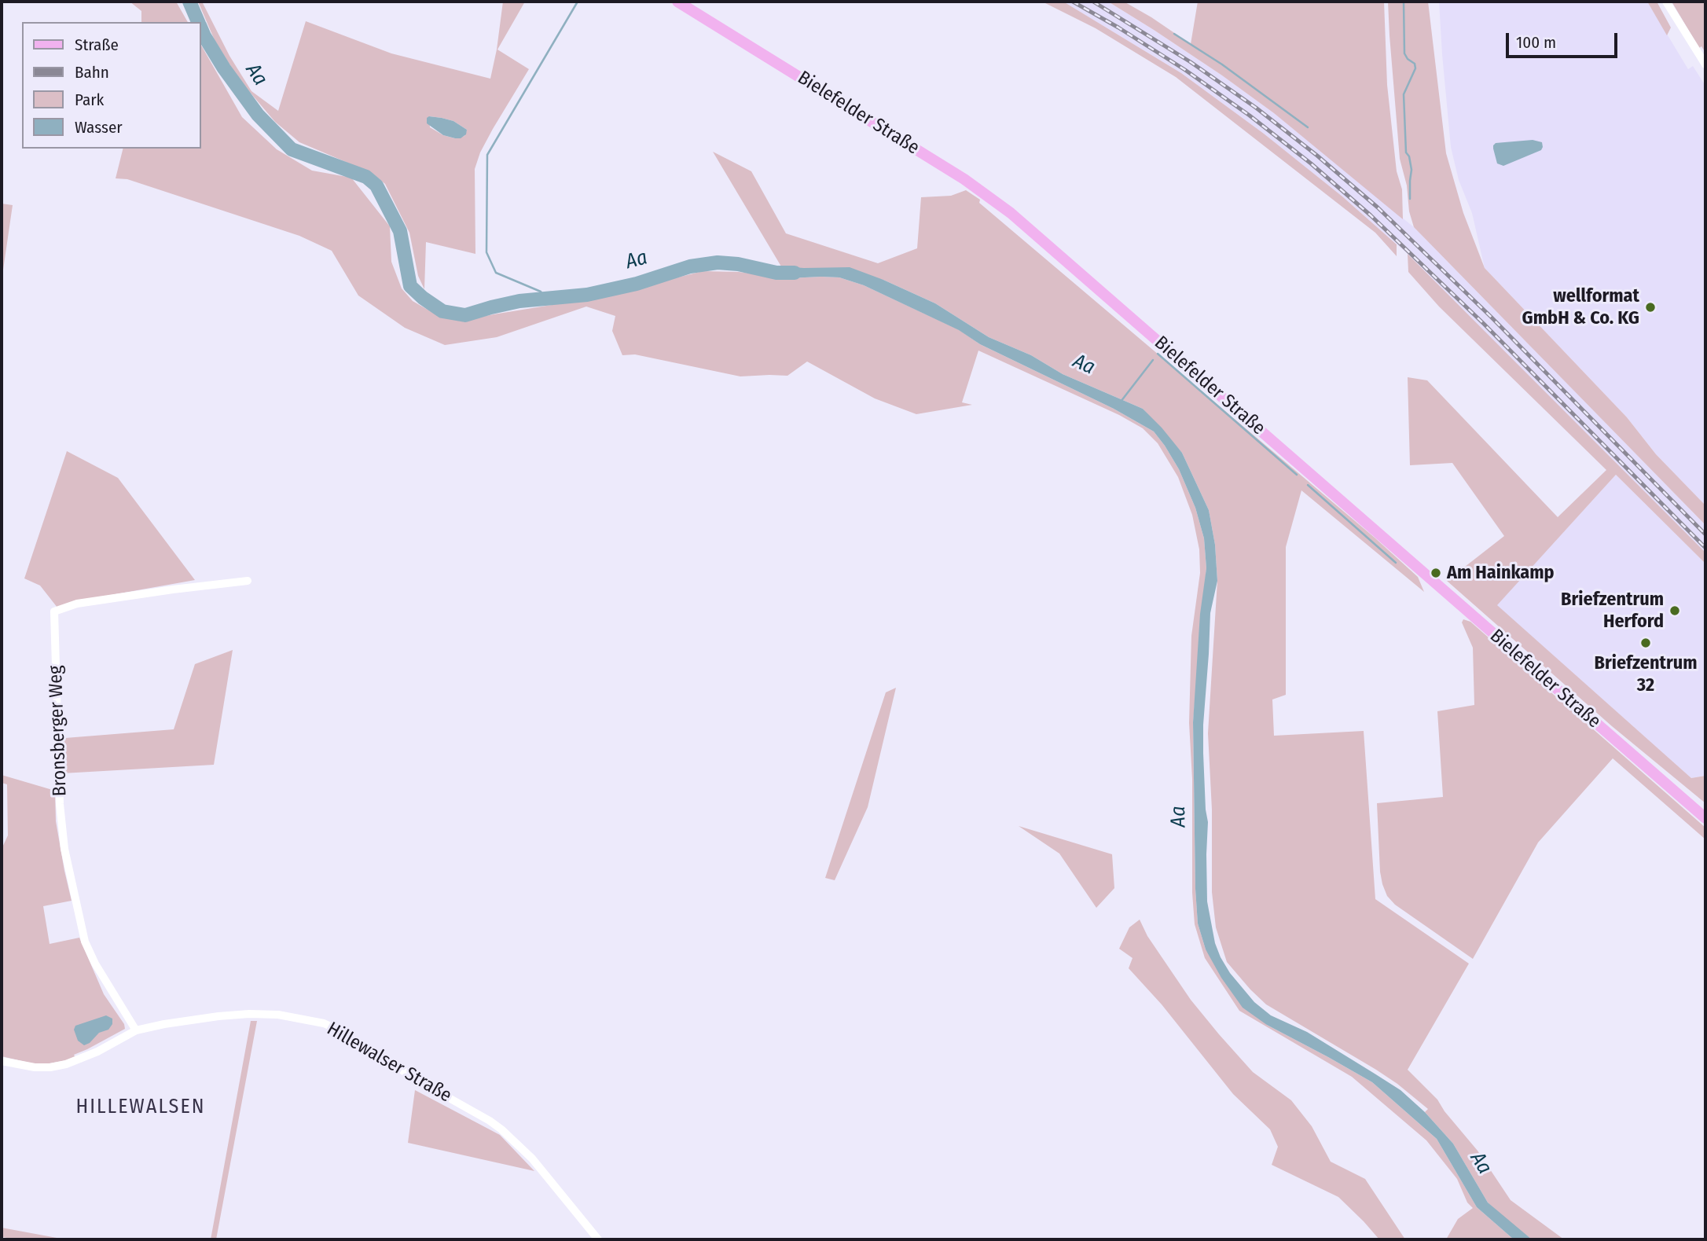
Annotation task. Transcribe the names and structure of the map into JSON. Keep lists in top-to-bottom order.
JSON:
{
  "streets": {
    "main road": ["Bielefelder Straße"],
    "street": ["Bronsberger Weg", "Hillewalser Straße"]
  },
  "crossings": [
    ["Bronsberger Weg", "Hillewalser Straße"]
  ],
  "districts": ["HILLEWALSEN"],
  "water": ["Aa"],
  "places": [
    "wellformat GmbH & Co. KG",
    "Am Hainkamp",
    "Briefzentrum Herford",
    "Briefzentrum 32"
  ],
  "legend": [
    "Straße",
    "Bahn",
    "Park",
    "Wasser"
  ],
  "scale_bar": "100 m"
}
